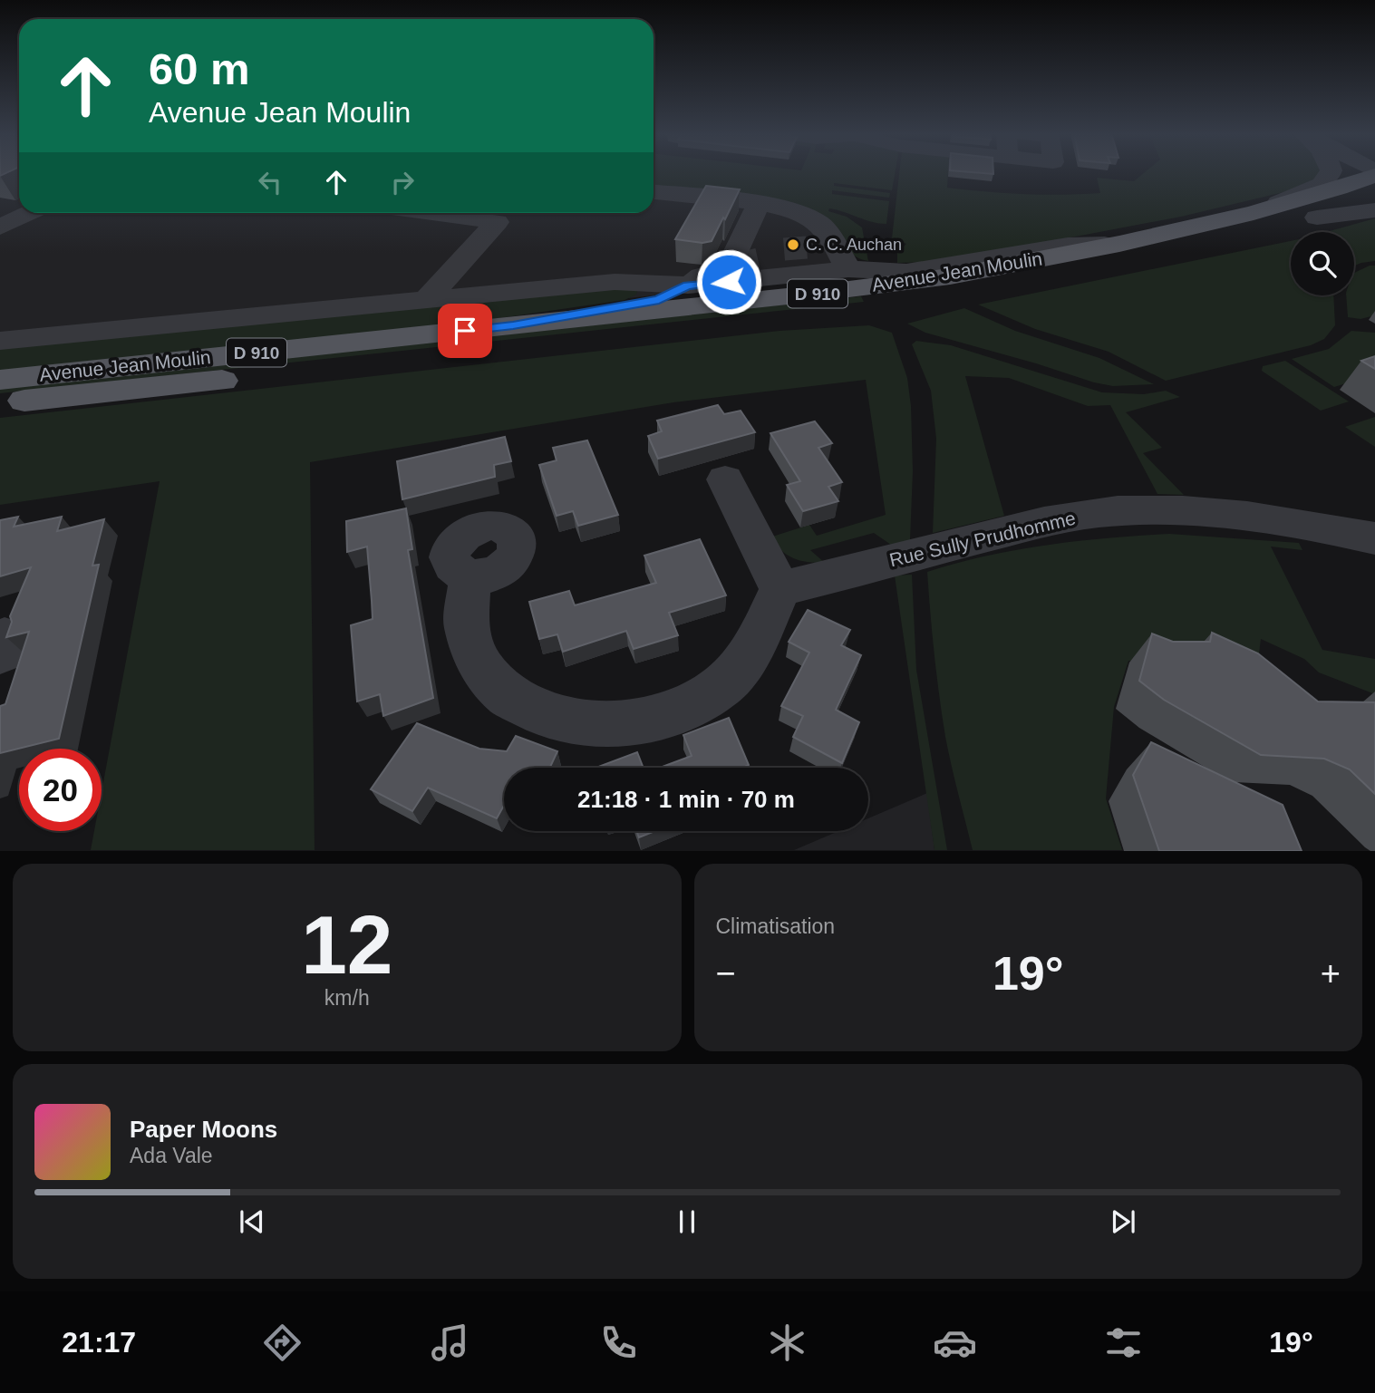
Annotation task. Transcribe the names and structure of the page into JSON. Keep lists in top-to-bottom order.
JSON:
{
  "streets": {
    "main road": ["Avenue Jean Moulin", "D 910"],
    "street": ["Rue Sully Prudhomme"]
  },
  "crossings": [
    ["Avenue Jean Moulin", "D 910"]
  ],
  "places": ["C. C. Auchan"],
  "page": {
    "turn": ["60 m", "Avenue Jean Moulin"],
    "limit": "20",
    "trip": "21:18 · 1 min · 70 m",
    "tile": [
      ["12", "km/h"],
      "Climatisation"
    ],
    "heat": ["−", "19°", "+"],
    "song": ["Paper Moons", "Ada Vale"],
    "tabs": ["21:17", "19°"]
  }
}
